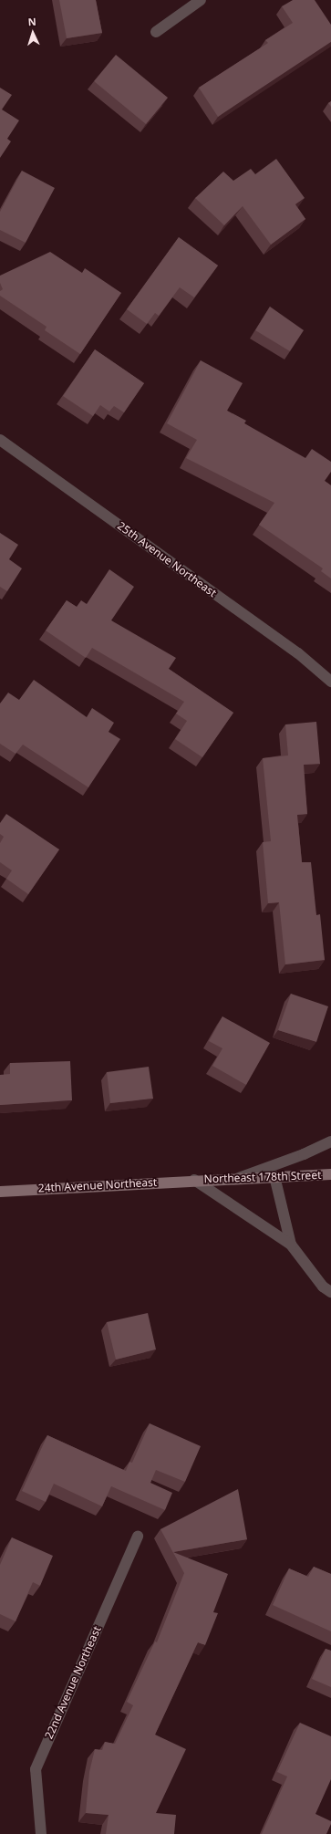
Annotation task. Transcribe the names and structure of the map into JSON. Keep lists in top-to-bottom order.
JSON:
{
  "streets": {
    "main road": ["Northeast 178th Street", "24th Avenue Northeast"],
    "street": ["25th Avenue Northeast", "22nd Avenue Northeast"]
  },
  "crossings": [
    ["Northeast 178th Street", "24th Avenue Northeast"]
  ],
  "north": "top"
}
